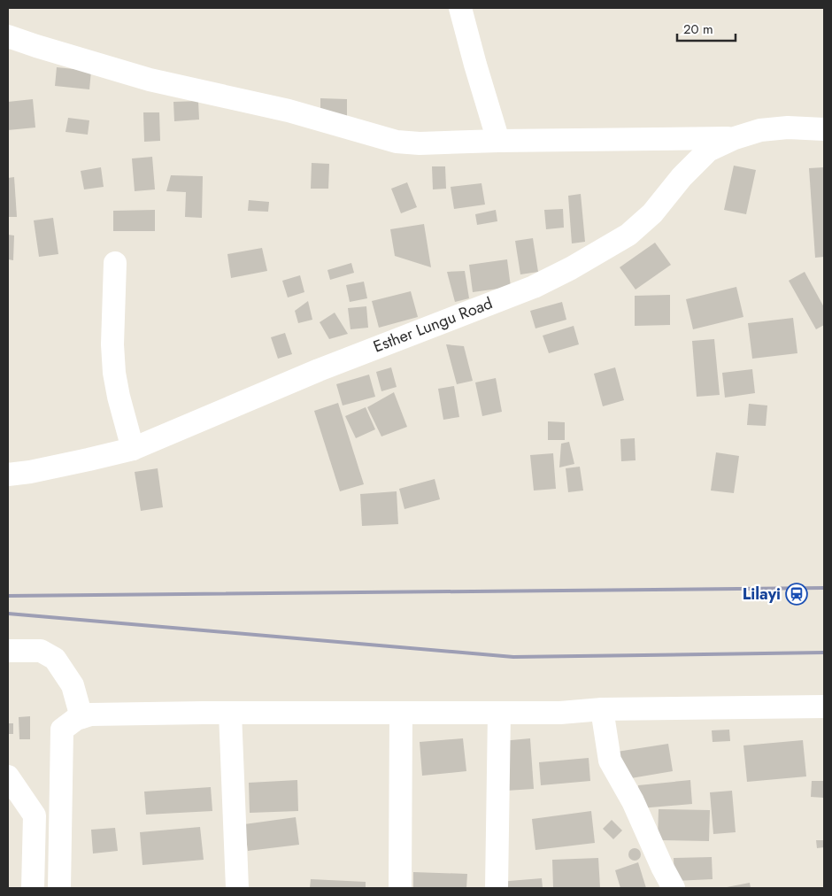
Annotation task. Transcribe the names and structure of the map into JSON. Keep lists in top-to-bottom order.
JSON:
{
  "streets": {
    "street": ["Esther Lungu Road"]
  },
  "places": {
    "station": ["Lilayi"]
  },
  "scale_bar": "20 m"
}
